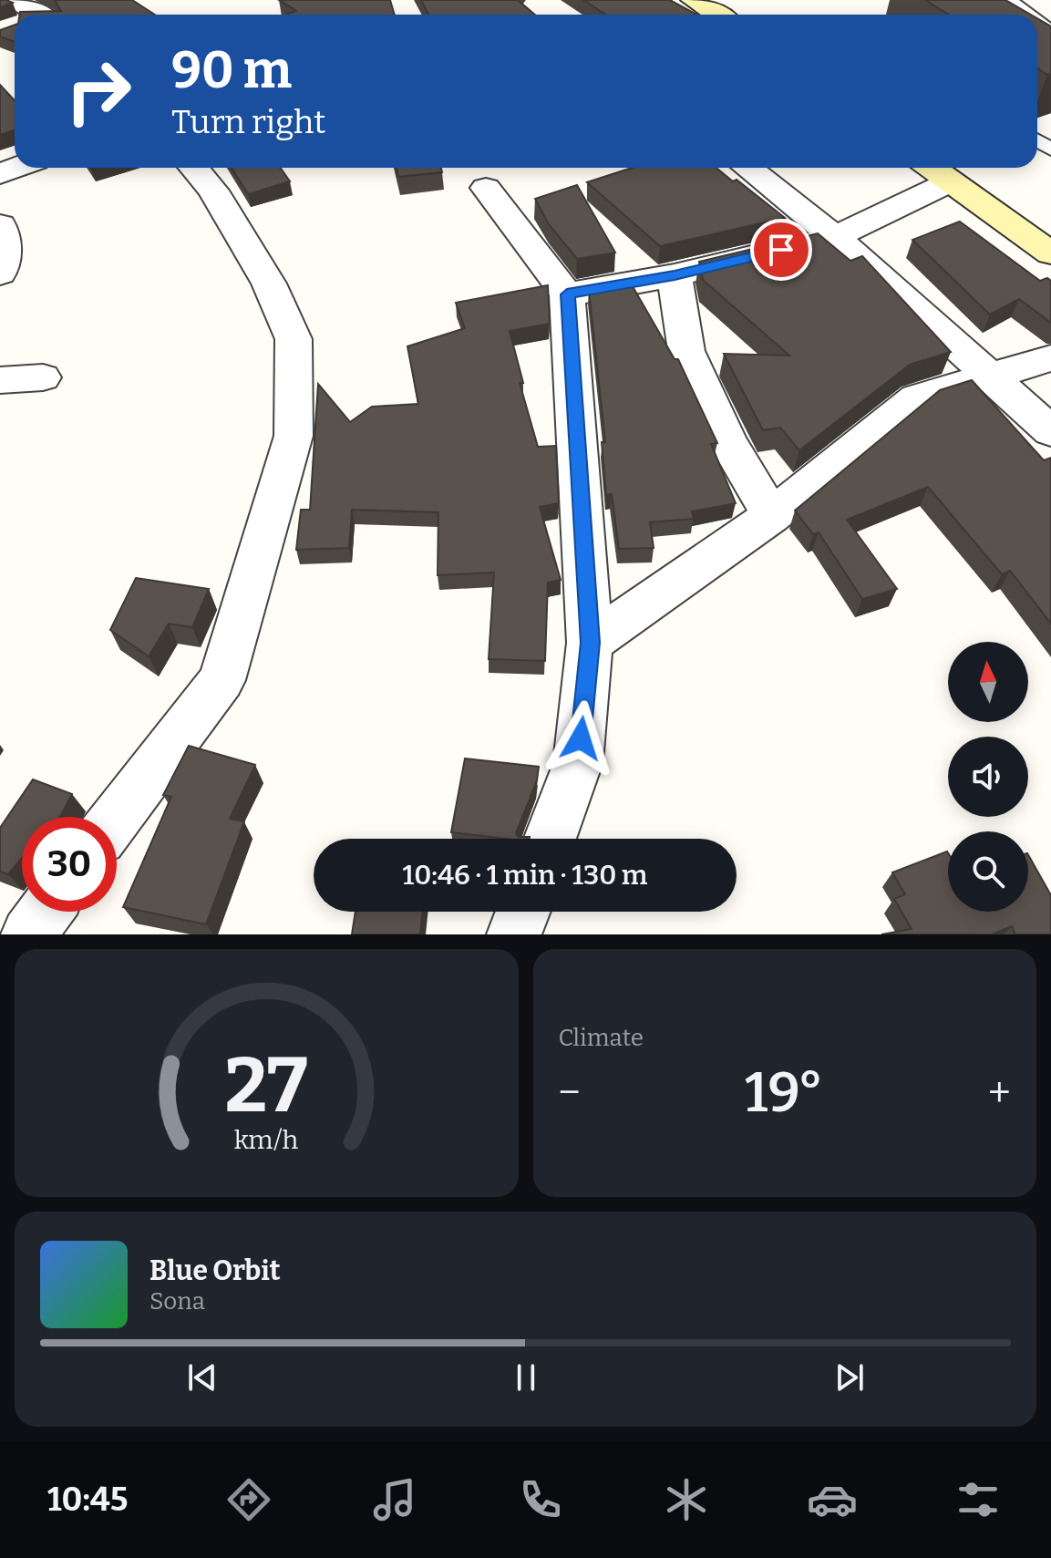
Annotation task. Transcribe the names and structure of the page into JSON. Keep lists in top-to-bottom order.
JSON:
{
  "north": "top",
  "page": {
    "turn": ["90 m", "Turn right"],
    "limit": "30",
    "trip": "10:46 · 1 min · 130 m",
    "tile": "Climate",
    "heat": ["−", "19°", "+"],
    "song": ["Blue Orbit", "Sona"],
    "tabs": "10:45",
    "gauge": ["27", "km/h"]
  }
}
